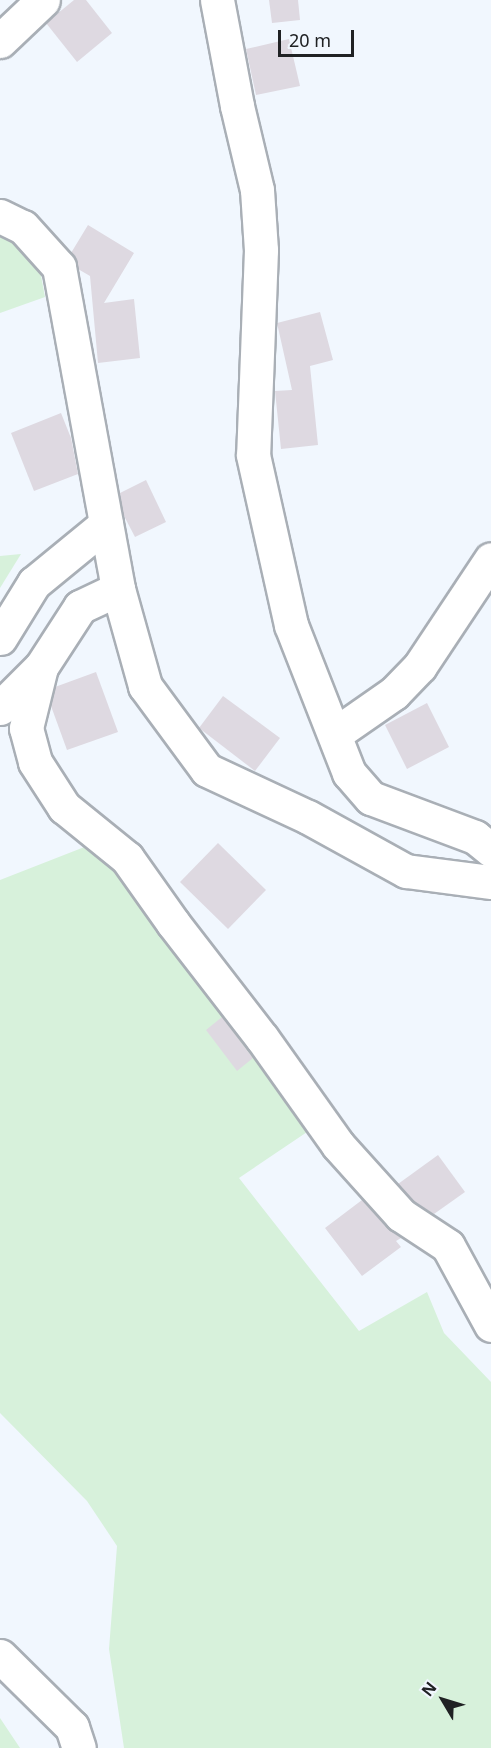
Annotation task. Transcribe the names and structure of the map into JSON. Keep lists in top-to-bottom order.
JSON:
{
  "scale_bar": "20 m",
  "north": "top left"
}
